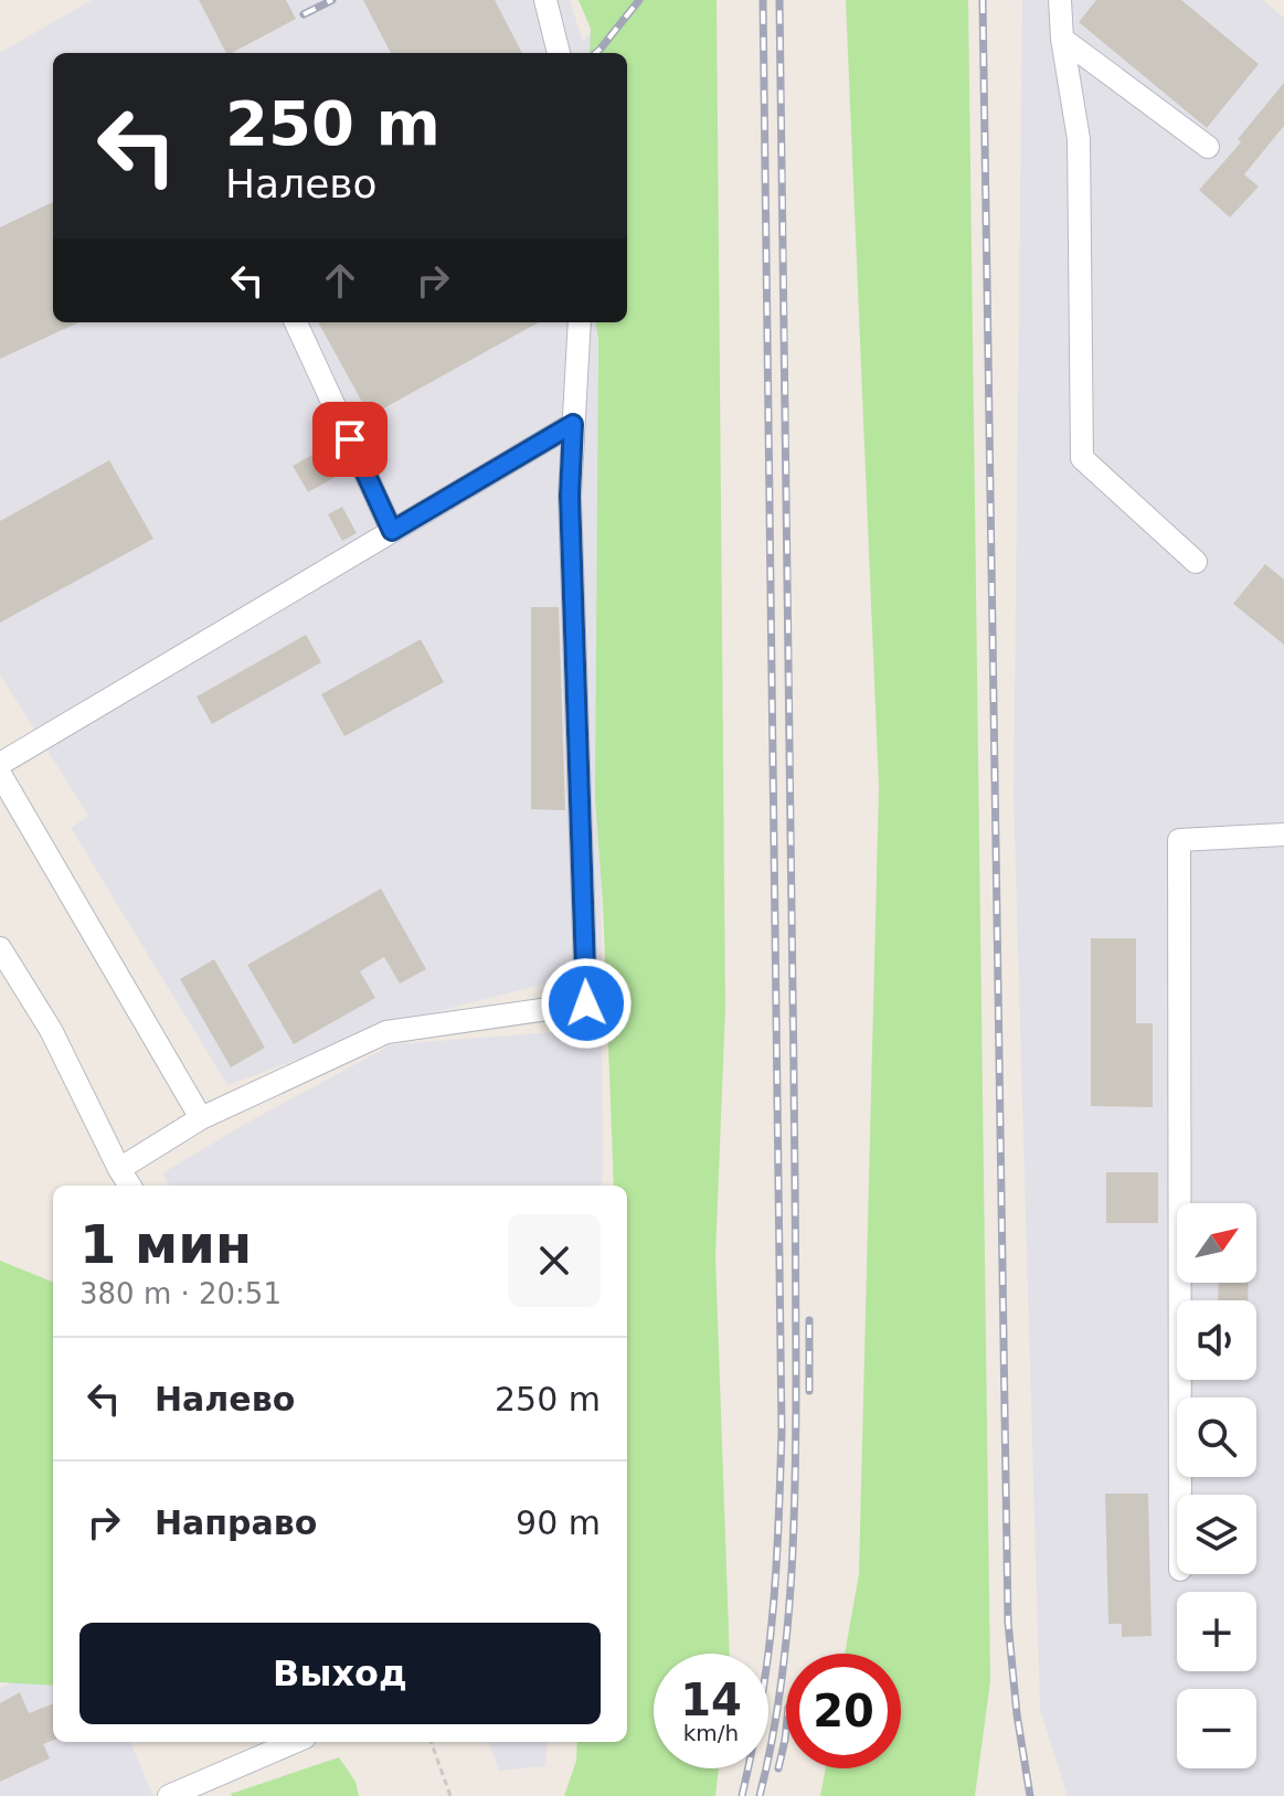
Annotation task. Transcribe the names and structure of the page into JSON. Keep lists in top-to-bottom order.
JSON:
{
  "north": "top right",
  "page": {
    "turn": ["250 m", "Налево"],
    "heading": ["1 мин", "380 m · 20:51"],
    "map_buttons": ["+", "−"],
    "list": [
      {
        "name": "Налево",
        "value": "250 m"
      },
      {
        "name": "Направо",
        "value": "90 m"
      }
    ],
    "buttons": "Выход",
    "speed": "14 km/h",
    "limit": "20"
  }
}
